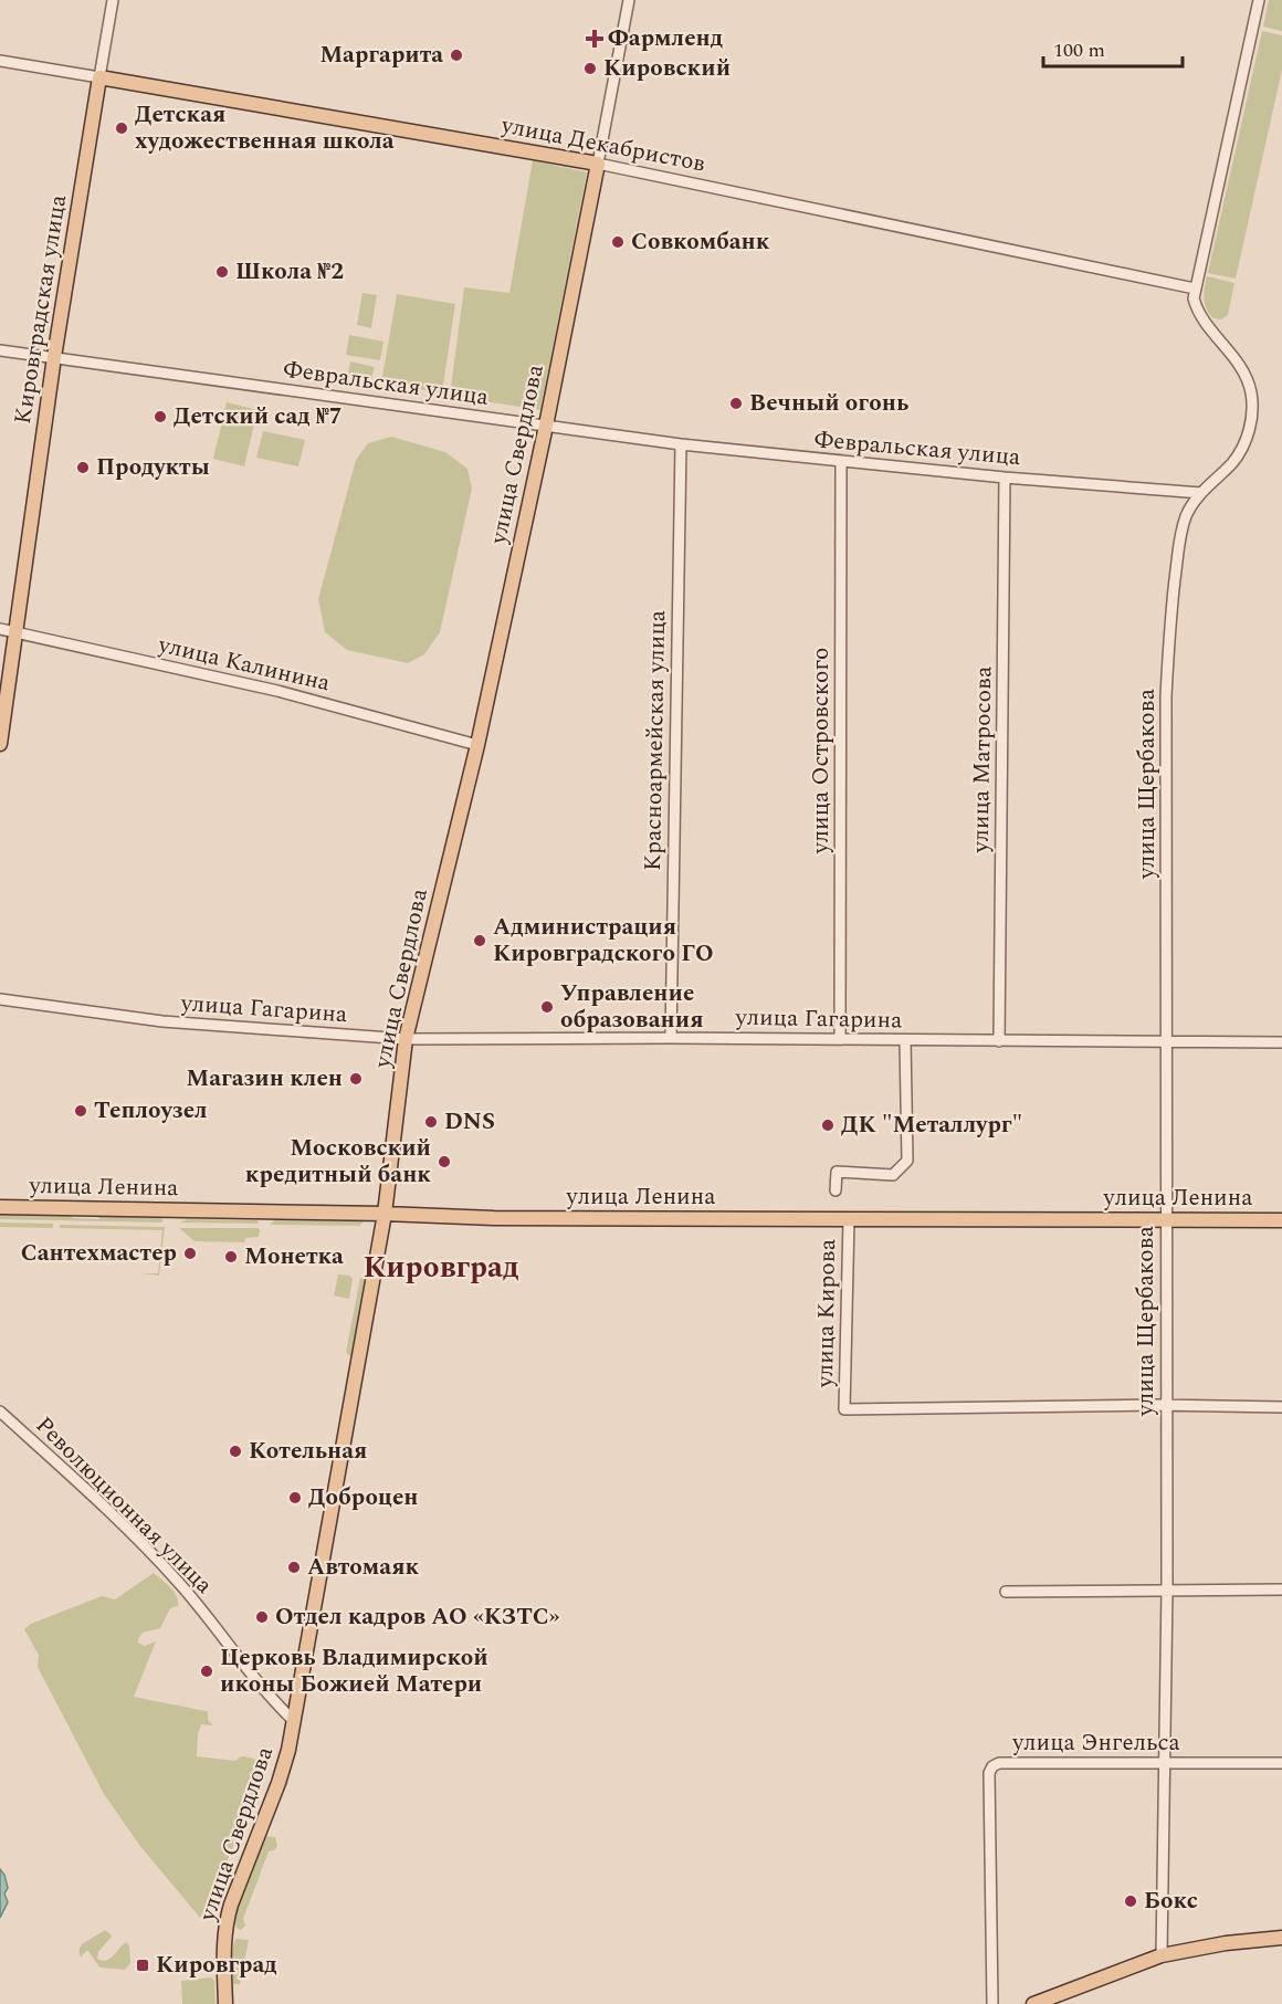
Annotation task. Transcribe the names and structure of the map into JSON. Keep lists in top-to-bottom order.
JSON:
{
  "streets": {
    "main road": [
      "улица Декабристов",
      "Кировградская улица",
      "улица Свердлова",
      "улица Ленина"
    ],
    "street": [
      "Февральская улица",
      "улица Калинина",
      "Красноармейская улица",
      "улица Островского",
      "улица Матросова",
      "улица Щербакова",
      "улица Гагарина",
      "улица Кирова",
      "Революционная улица",
      "улица Энгельса"
    ]
  },
  "crossings": [
    ["улица Декабристов", "Кировградская улица"],
    ["улица Декабристов", "улица Свердлова"],
    ["улица Декабристов", "улица Щербакова"],
    ["Кировградская улица", "Февральская улица"],
    ["Кировградская улица", "улица Калинина"],
    ["Февральская улица", "улица Свердлова"],
    ["Февральская улица", "Красноармейская улица"],
    ["Февральская улица", "улица Островского"],
    ["Февральская улица", "улица Матросова"],
    ["Февральская улица", "улица Щербакова"],
    ["улица Свердлова", "улица Калинина"],
    ["улица Свердлова", "улица Гагарина"],
    ["улица Свердлова", "улица Ленина"],
    ["улица Свердлова", "Революционная улица"],
    ["Красноармейская улица", "улица Гагарина"],
    ["улица Островского", "улица Гагарина"],
    ["улица Матросова", "улица Гагарина"],
    ["улица Щербакова", "улица Гагарина"],
    ["улица Щербакова", "улица Ленина"],
    ["улица Щербакова", "улица Кирова"],
    ["улица Щербакова", "улица Энгельса"],
    ["улица Ленина", "улица Кирова"]
  ],
  "districts": ["Кировград"],
  "places": {
    "health": ["Фармленд"],
    "other": [
      "Маргарита",
      "Кировский",
      "Детская художественная школа",
      "Совкомбанк",
      "Школа №2",
      "Вечный огонь",
      "Детский сад №7",
      "Продукты",
      "Администрация Кировградского ГО",
      "Управление образования",
      "Магазин клен",
      "Теплоузел",
      "DNS",
      "ДК \"Металлург\"",
      "Московский кредитный банк",
      "Сантехмастер",
      "Монетка",
      "Котельная",
      "Доброцен",
      "Автомаяк",
      "Отдел кадров АО «КЗТС»",
      "Церковь Владимирской иконы Божией Матери",
      "Бокс"
    ],
    "transit": ["Кировград"]
  },
  "scale_bar": "100 m"
}
